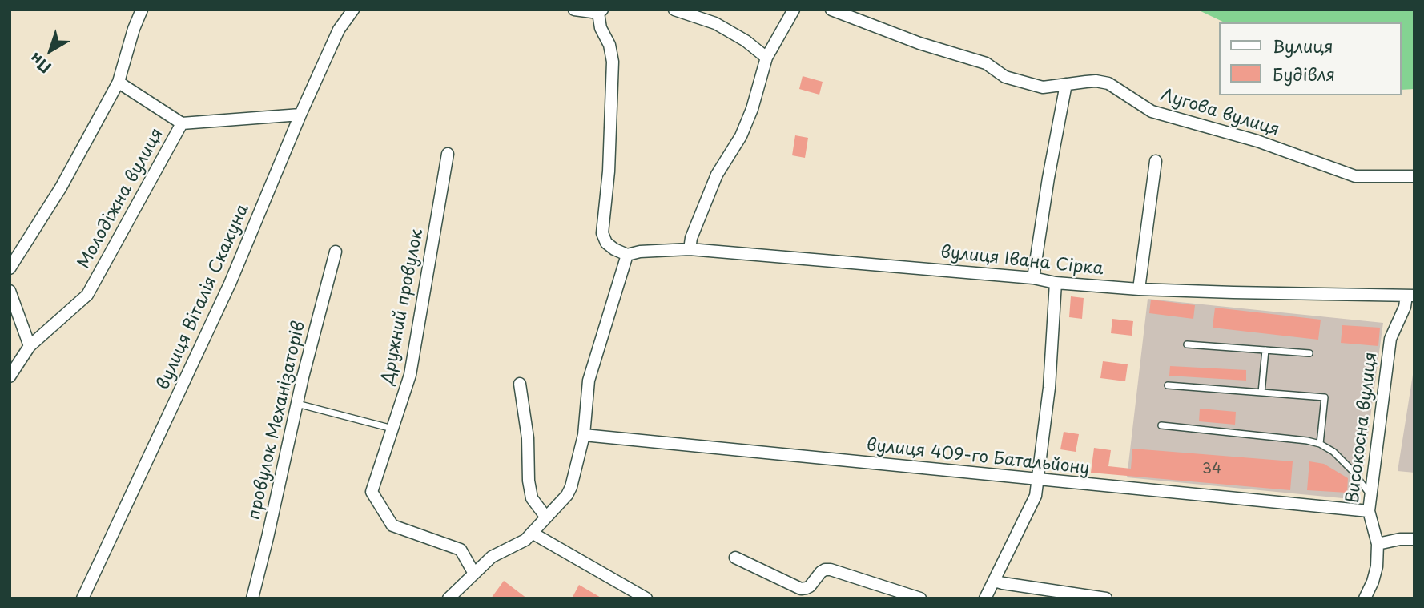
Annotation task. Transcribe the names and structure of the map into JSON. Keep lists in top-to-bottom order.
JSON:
{
  "streets": {
    "street": [
      "Лугова вулиця",
      "Молодіжна вулиця",
      "вулиця Івана Сірка",
      "вулиця Віталія Скакуна",
      "Дружний провулок",
      "провулок Механізаторів",
      "Високосна вулиця",
      "вулиця 409-го Батальйону"
    ]
  },
  "crossings": [
    ["Молодіжна вулиця", "вулиця Віталія Скакуна"],
    ["вулиця Івана Сірка", "Високосна вулиця"],
    ["Високосна вулиця", "вулиця 409-го Батальйону"]
  ],
  "house_numbers": ["34"],
  "legend": ["Вулиця", "Будівля"],
  "north": "bottom left"
}
